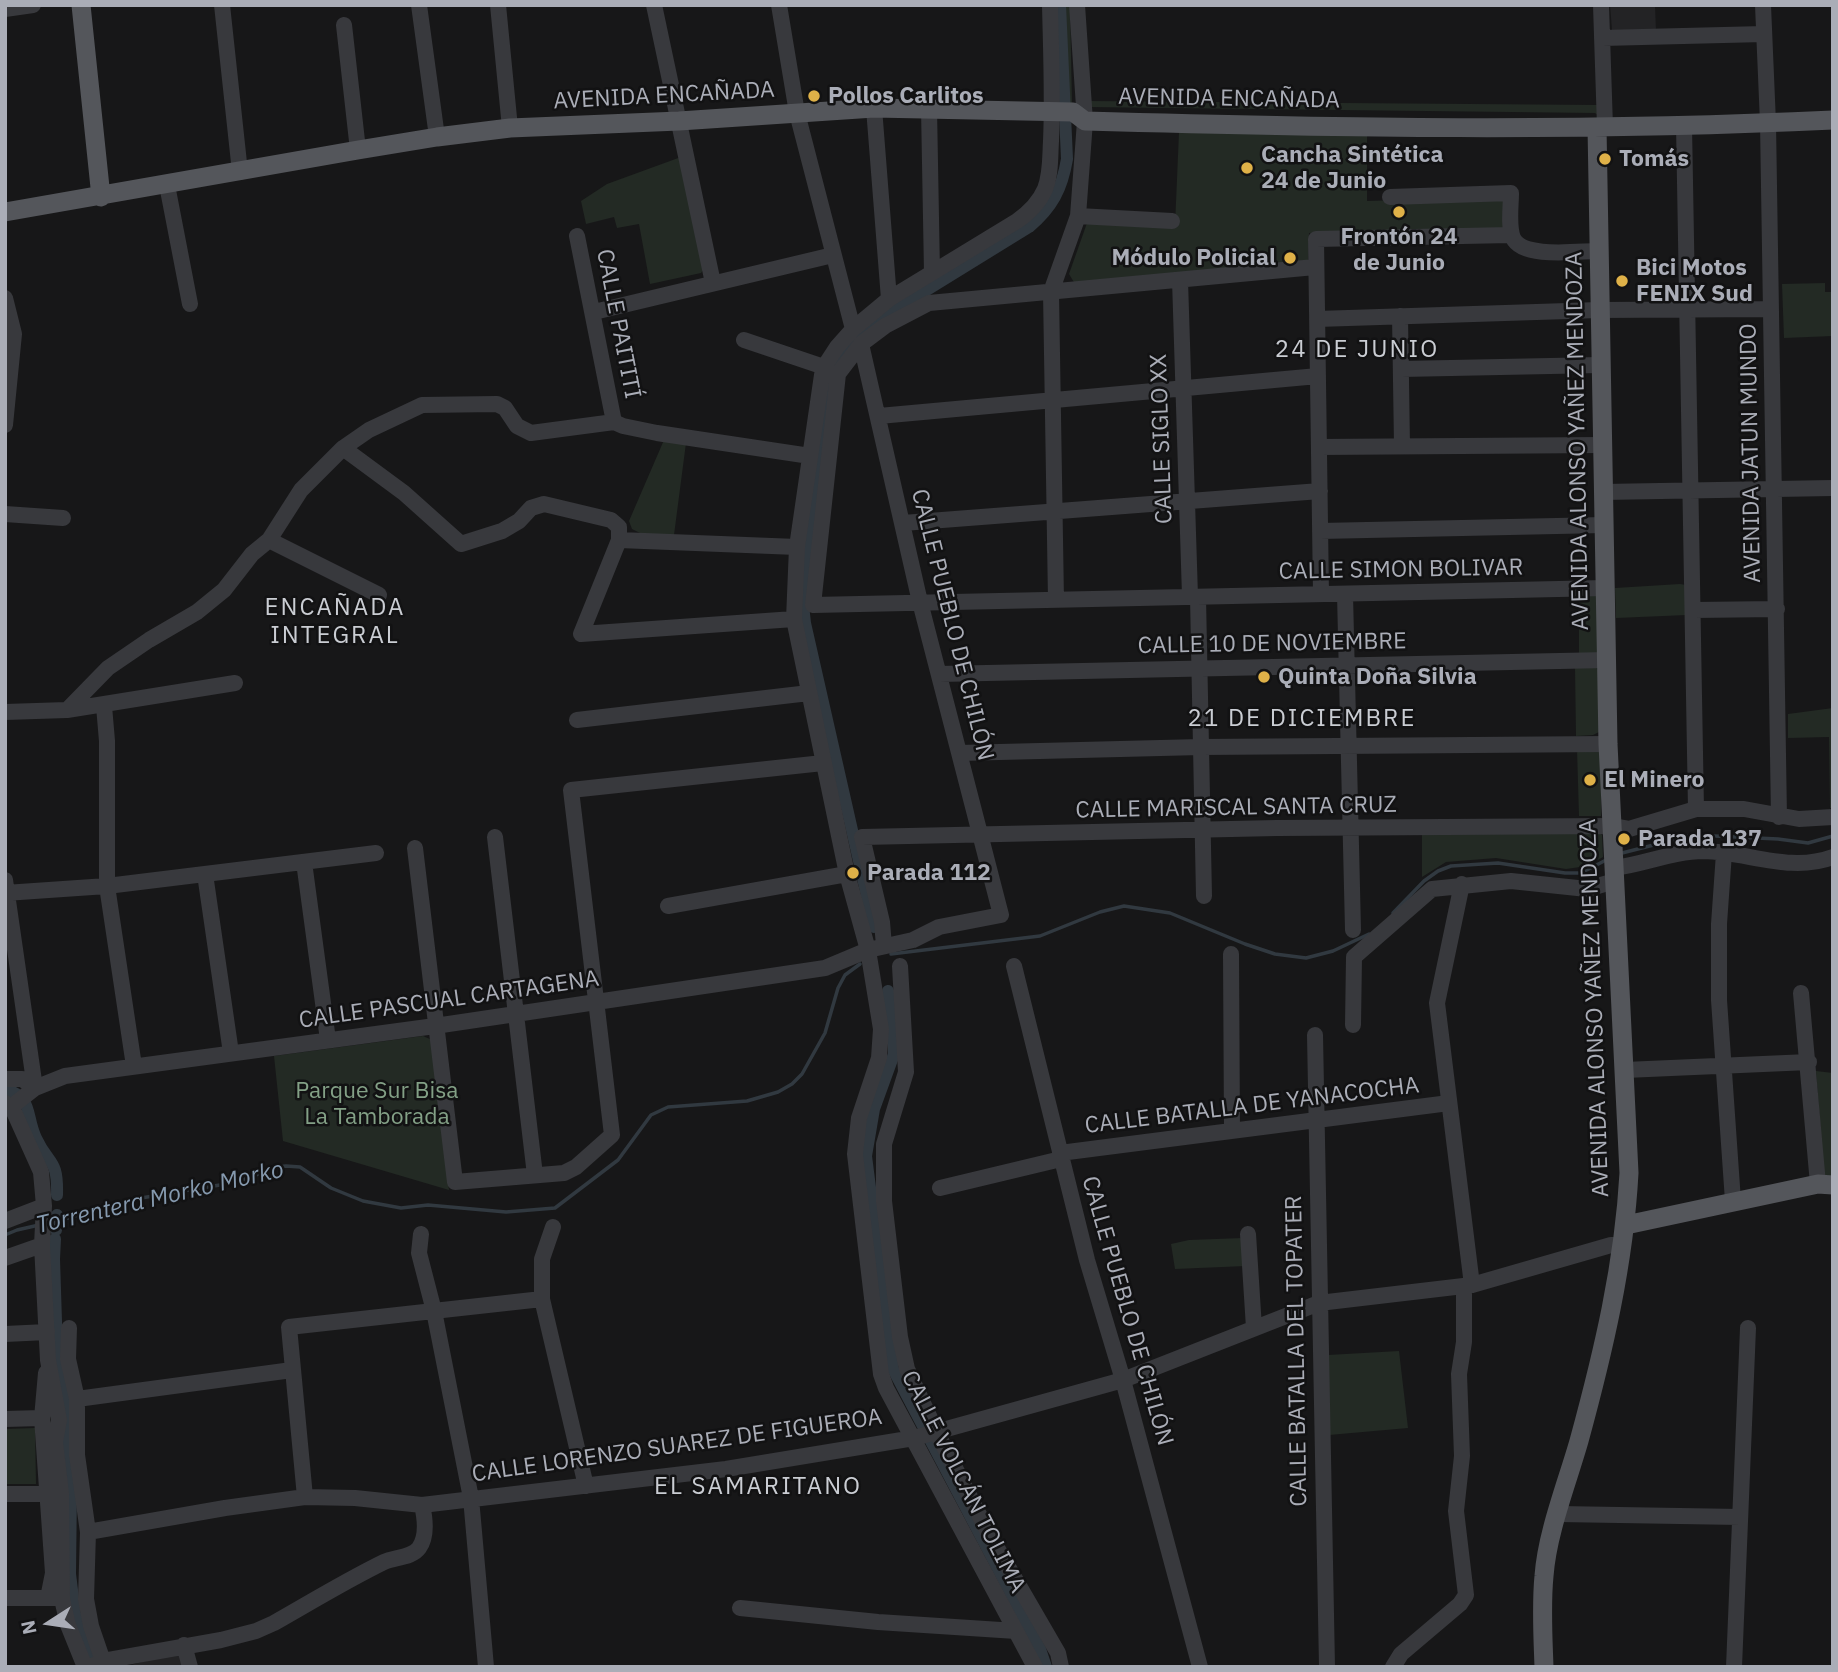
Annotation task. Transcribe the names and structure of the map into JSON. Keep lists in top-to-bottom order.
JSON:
{
  "streets": {
    "main road": ["AVENIDA ENCAÑADA", "AVENIDA ALONSO YAÑEZ MENDOZA"],
    "street": [
      "CALLE PAITITÍ",
      "CALLE SIGLO XX",
      "AVENIDA JATUN MUNDO",
      "CALLE SIMON BOLIVAR",
      "CALLE PUEBLO DE CHILÓN",
      "CALLE 10 DE NOVIEMBRE",
      "CALLE MARISCAL SANTA CRUZ",
      "CALLE PASCUAL CARTAGENA",
      "CALLE BATALLA DE YANACOCHA",
      "CALLE BATALLA DEL TOPATER",
      "CALLE LORENZO SUAREZ DE FIGUEROA",
      "CALLE VOLCÁN TOLIMA"
    ]
  },
  "crossings": [
    ["AVENIDA ENCAÑADA", "AVENIDA ALONSO YAÑEZ MENDOZA"],
    ["AVENIDA ENCAÑADA", "AVENIDA JATUN MUNDO"],
    ["AVENIDA ENCAÑADA", "CALLE VOLCÁN TOLIMA"],
    ["CALLE SIGLO XX", "CALLE SIMON BOLIVAR"],
    ["CALLE SIGLO XX", "CALLE 10 DE NOVIEMBRE"],
    ["CALLE SIGLO XX", "CALLE MARISCAL SANTA CRUZ"],
    ["AVENIDA ALONSO YAÑEZ MENDOZA", "CALLE SIMON BOLIVAR"],
    ["AVENIDA ALONSO YAÑEZ MENDOZA", "CALLE 10 DE NOVIEMBRE"],
    ["AVENIDA ALONSO YAÑEZ MENDOZA", "CALLE MARISCAL SANTA CRUZ"],
    ["AVENIDA ALONSO YAÑEZ MENDOZA", "CALLE LORENZO SUAREZ DE FIGUEROA"],
    ["AVENIDA JATUN MUNDO", "CALLE MARISCAL SANTA CRUZ"],
    ["CALLE PUEBLO DE CHILÓN", "CALLE 10 DE NOVIEMBRE"],
    ["CALLE PUEBLO DE CHILÓN", "CALLE MARISCAL SANTA CRUZ"],
    ["CALLE PUEBLO DE CHILÓN", "CALLE PASCUAL CARTAGENA"],
    ["CALLE PUEBLO DE CHILÓN", "CALLE BATALLA DE YANACOCHA"],
    ["CALLE PUEBLO DE CHILÓN", "CALLE LORENZO SUAREZ DE FIGUEROA"],
    ["CALLE MARISCAL SANTA CRUZ", "CALLE PASCUAL CARTAGENA"],
    ["CALLE PASCUAL CARTAGENA", "CALLE VOLCÁN TOLIMA"],
    ["CALLE BATALLA DE YANACOCHA", "CALLE BATALLA DEL TOPATER"],
    ["CALLE BATALLA DEL TOPATER", "CALLE LORENZO SUAREZ DE FIGUEROA"],
    ["CALLE LORENZO SUAREZ DE FIGUEROA", "CALLE VOLCÁN TOLIMA"]
  ],
  "districts": [
    "24 DE JUNIO",
    "ENCAÑADA INTEGRAL",
    "21 DE DICIEMBRE",
    "EL SAMARITANO"
  ],
  "water": ["Torrentera Morko Morko"],
  "parks": ["Parque Sur Bisa La Tamborada"],
  "places": [
    "Pollos Carlitos",
    "Tomás",
    "Cancha Sintética 24 de Junio",
    "Frontón 24 de Junio",
    "Módulo Policial",
    "Bici Motos FENIX Sud",
    "Quinta Doña Silvia",
    "El Minero",
    "Parada 137",
    "Parada 112"
  ],
  "north": "left"
}
